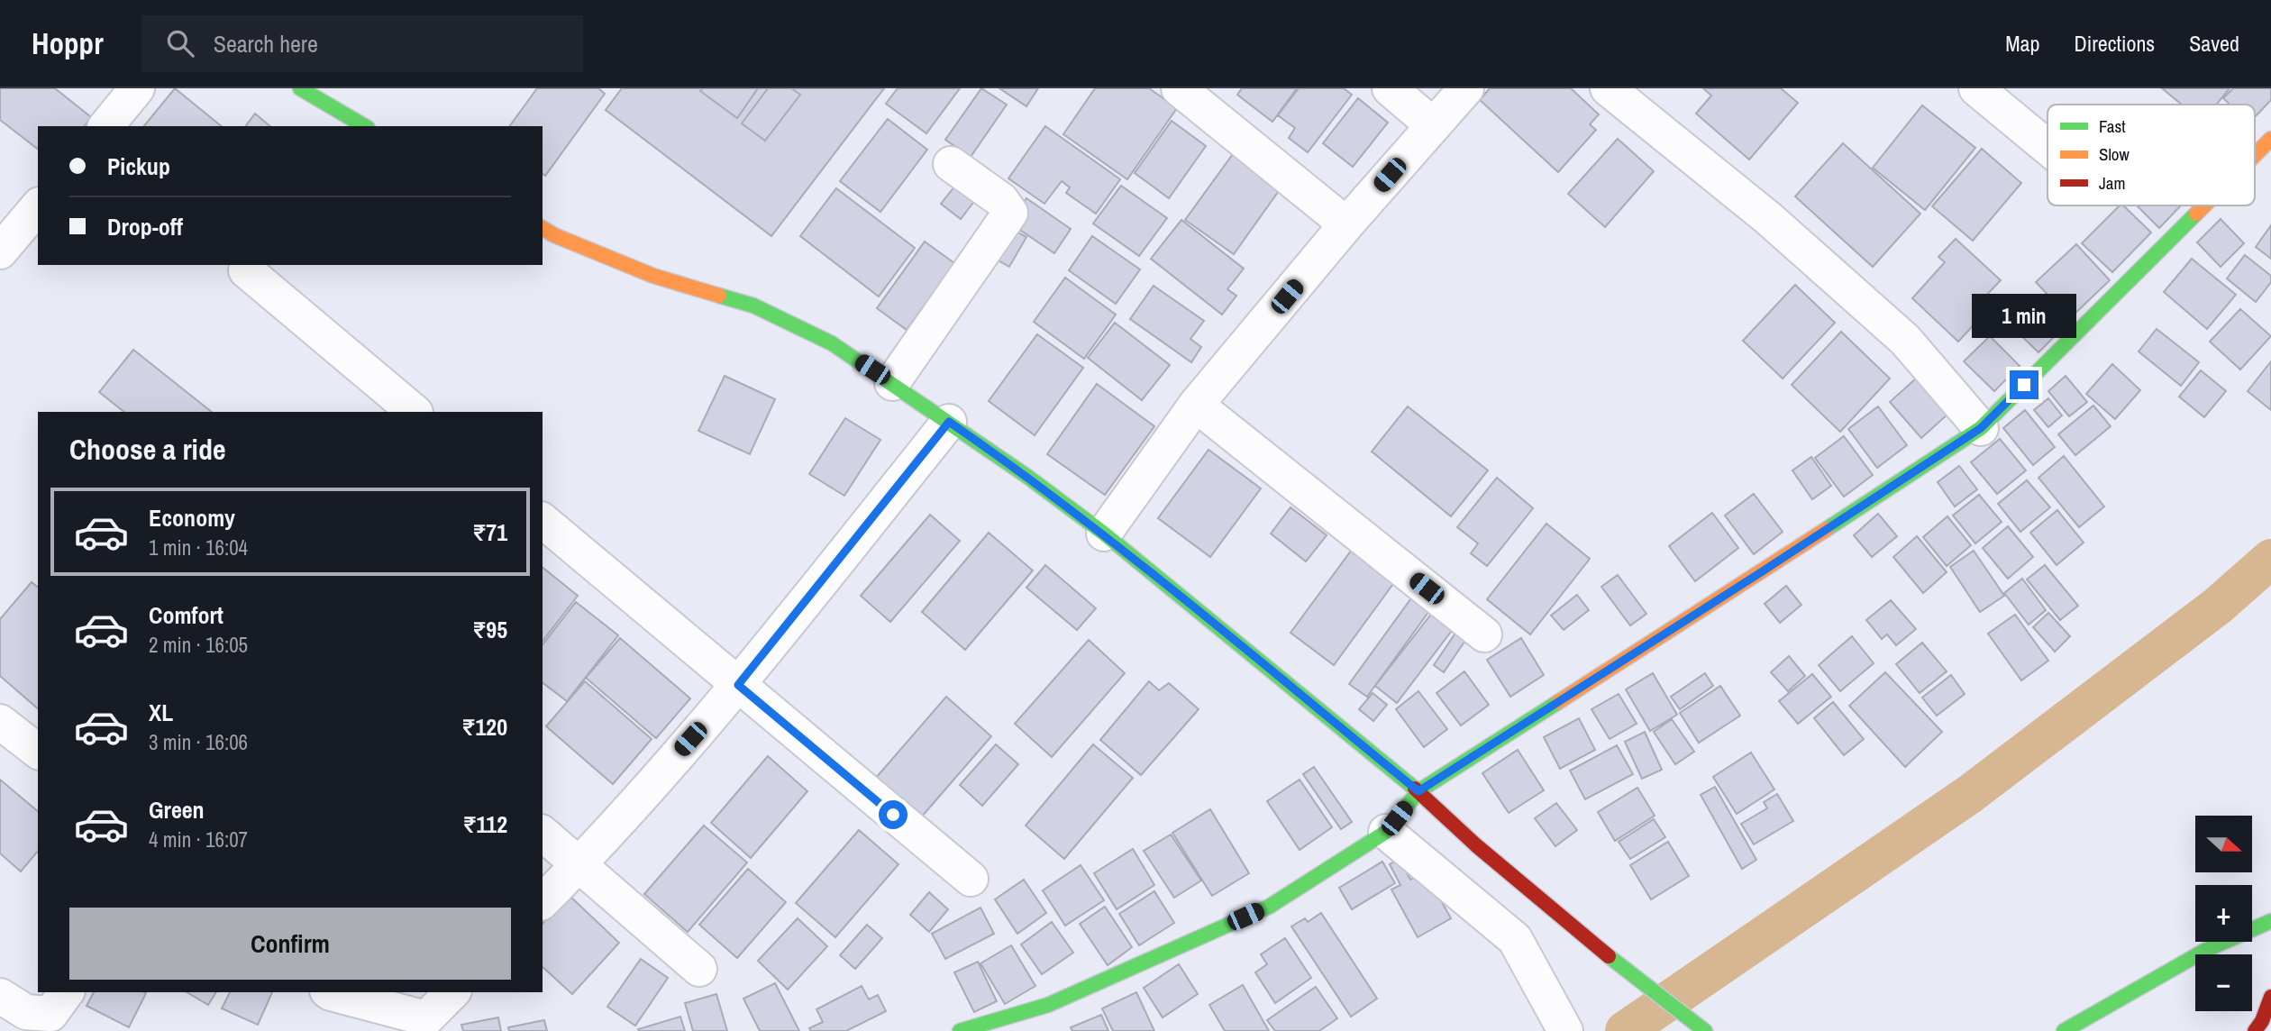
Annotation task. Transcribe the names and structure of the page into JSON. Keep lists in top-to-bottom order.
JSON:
{
  "legend": ["Fast", "Slow", "Jam"],
  "north": "right",
  "page": {
    "header": "Hoppr",
    "search": "Search here",
    "nav": ["Map", "Directions", "Saved"],
    "banner": ["Pickup", "Drop-off"],
    "bubble": "1 min",
    "heading": "Choose a ride",
    "list": [
      {
        "name": "Economy",
        "note": "1 min · 16:04",
        "value": "₹71"
      },
      {
        "name": "Comfort",
        "note": "2 min · 16:05",
        "value": "₹95"
      },
      {
        "name": "XL",
        "note": "3 min · 16:06",
        "value": "₹120"
      },
      {
        "name": "Green",
        "note": "4 min · 16:07",
        "value": "₹112"
      }
    ],
    "map_buttons": ["+", "−"],
    "buttons": "Confirm"
  }
}
